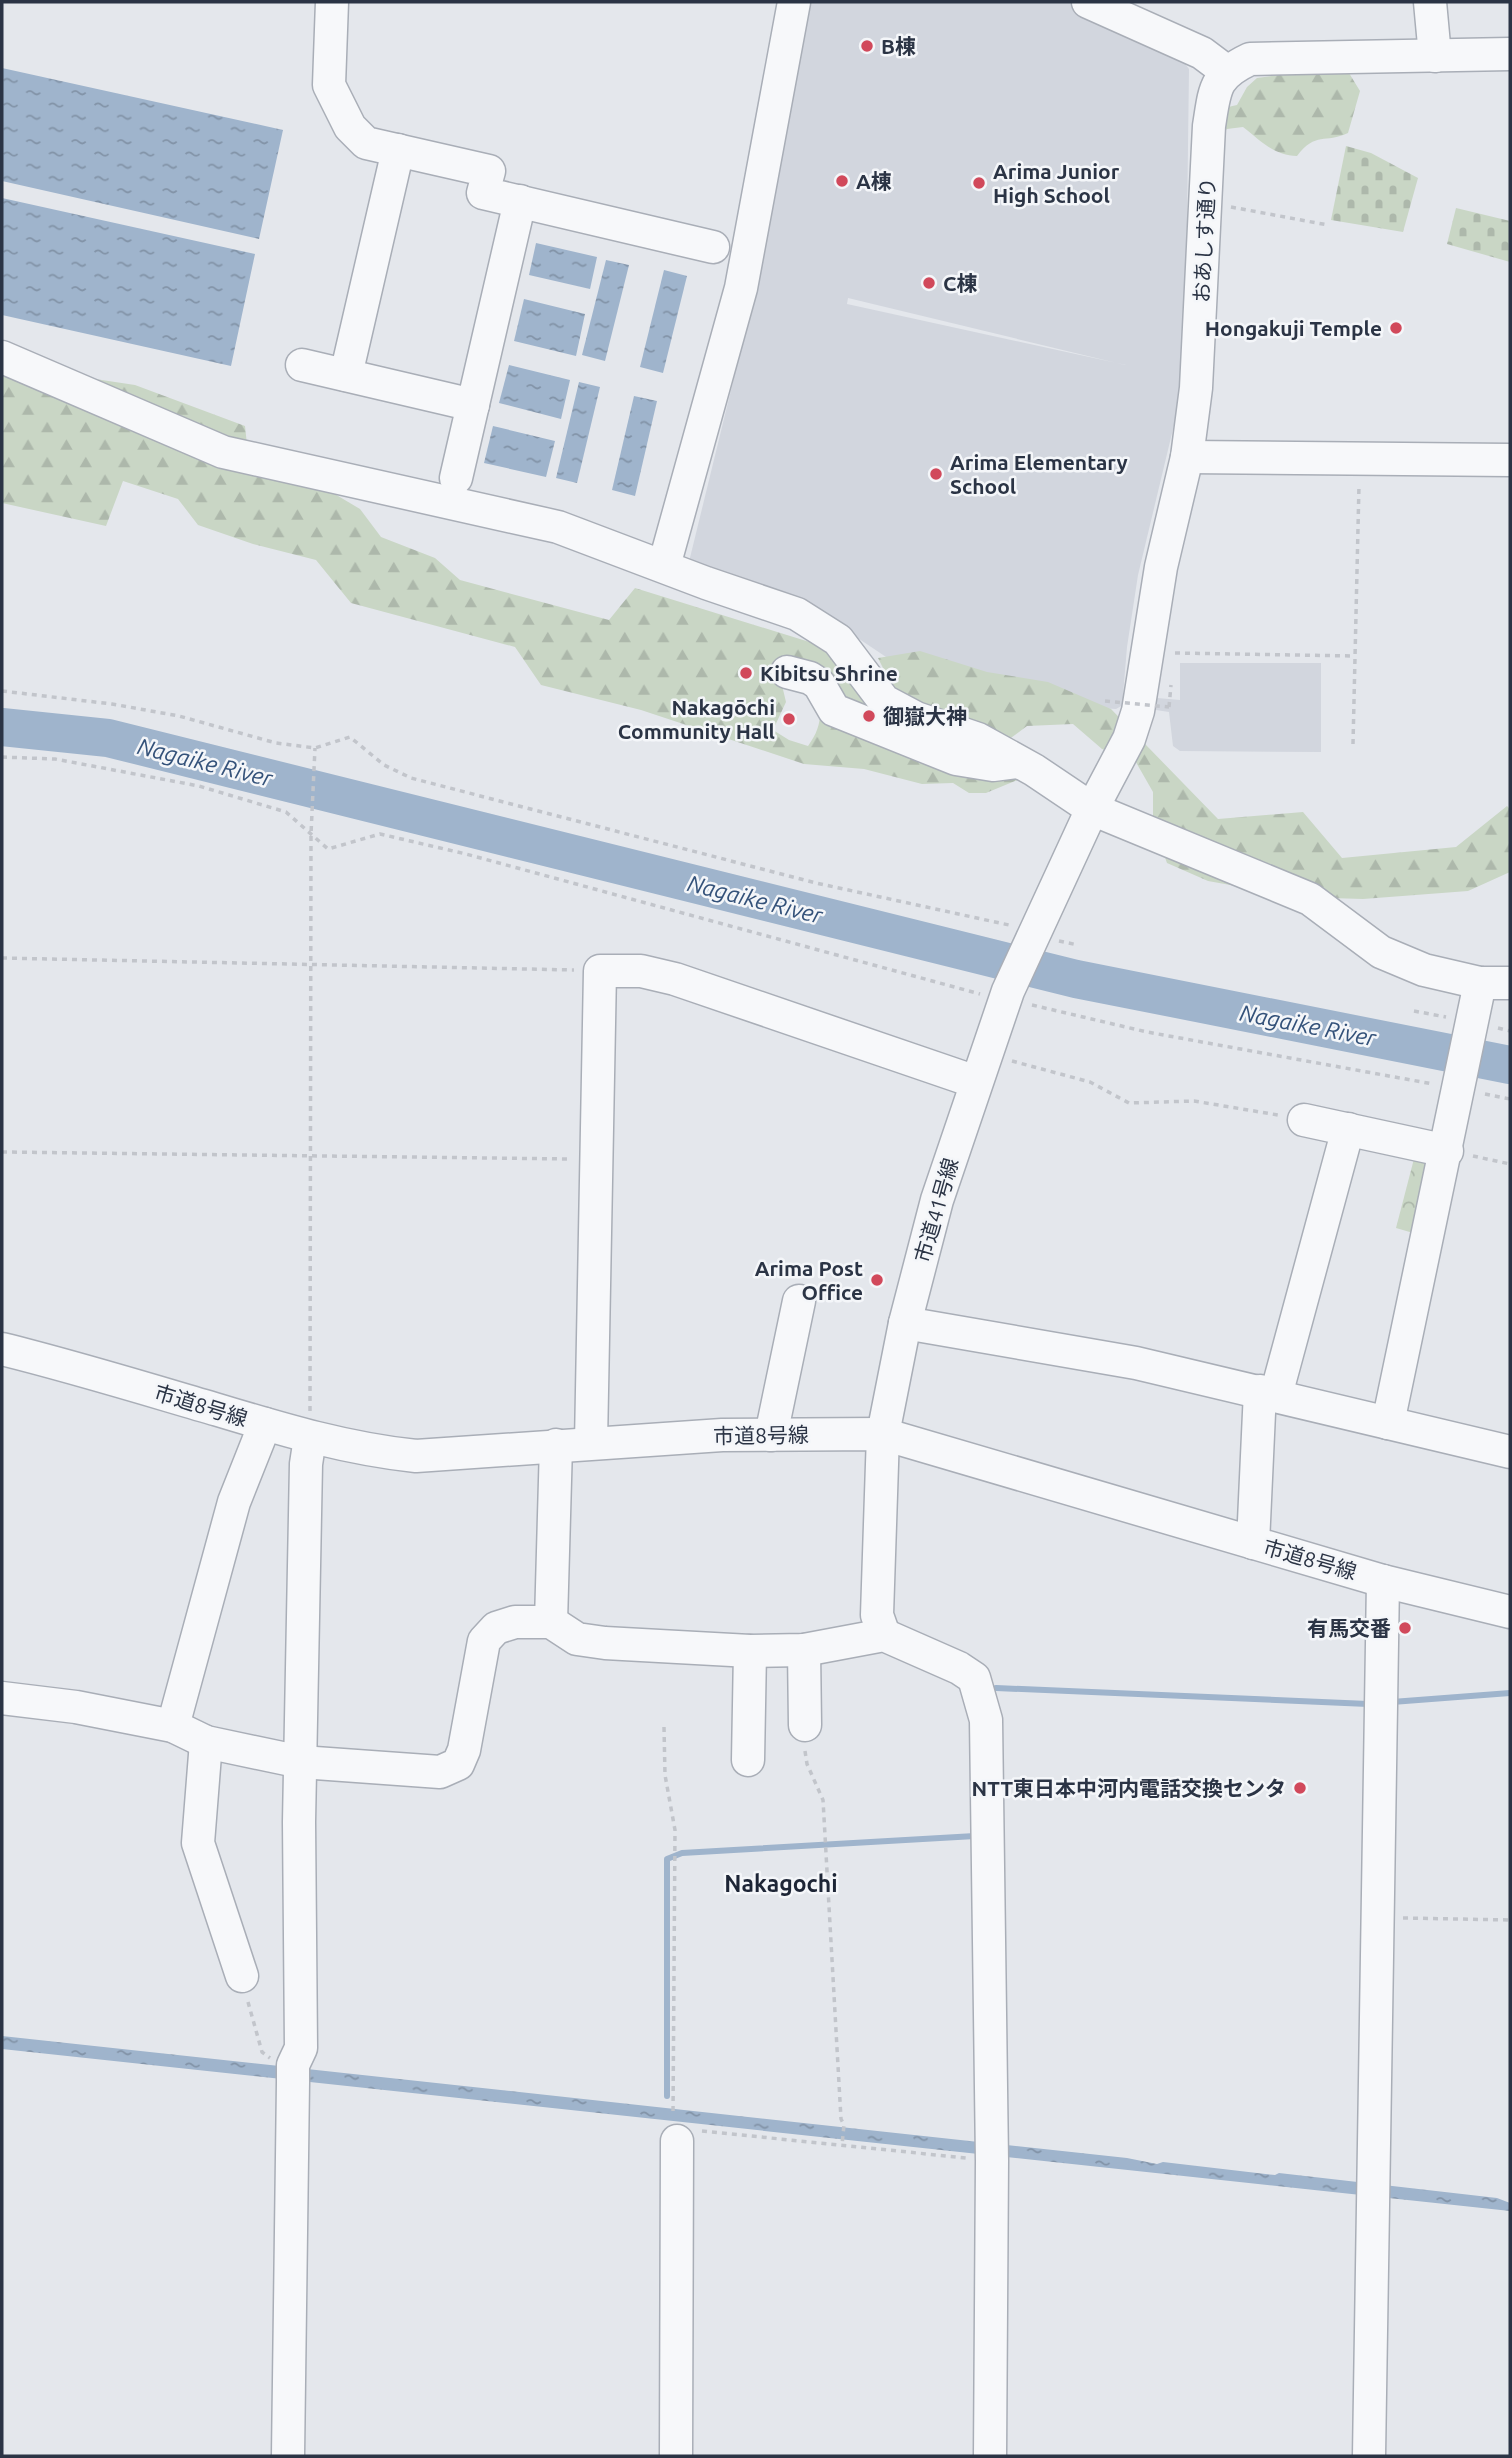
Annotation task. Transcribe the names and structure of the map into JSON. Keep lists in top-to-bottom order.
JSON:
{
  "streets": {
    "street": ["おあしす通り", "市道41号線", "市道8号線"]
  },
  "crossings": [
    ["市道41号線", "市道8号線"]
  ],
  "districts": ["Nakagochi"],
  "water": ["Nagaike River"],
  "places": [
    "B棟",
    "A棟",
    "Arima Junior High School",
    "C棟",
    "Hongakuji Temple",
    "Arima Elementary School",
    "Kibitsu Shrine",
    "御嶽大神",
    "Nakagōchi Community Hall",
    "Arima Post Office",
    "有馬交番",
    "NTT東日本中河内電話交換センタ"
  ]
}
